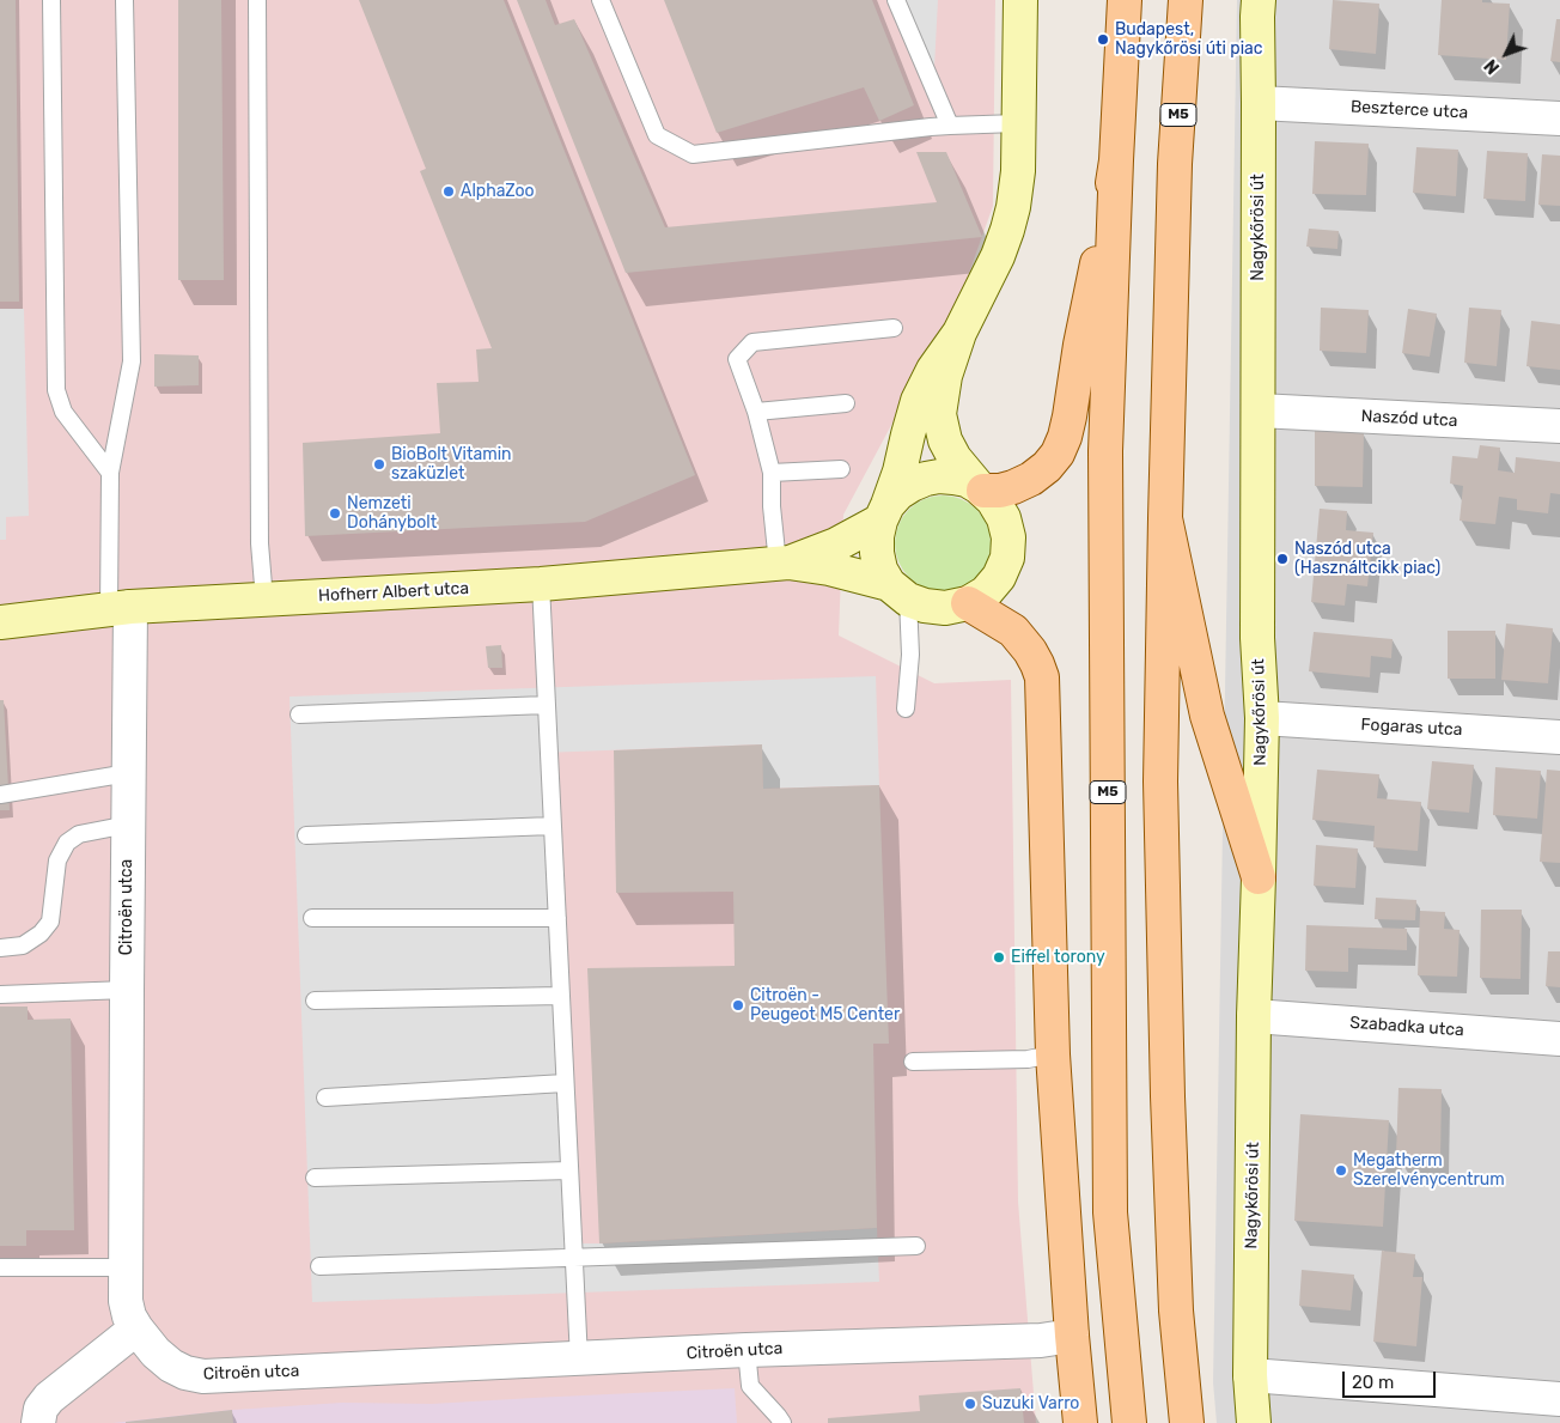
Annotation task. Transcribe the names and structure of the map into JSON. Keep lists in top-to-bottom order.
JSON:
{
  "streets": {
    "main road": ["M5", "Nagykőrösi út", "Hofherr Albert utca"],
    "street": [
      "Beszterce utca",
      "Naszód utca",
      "Fogaras utca",
      "Citroën utca",
      "Szabadka utca"
    ]
  },
  "crossings": [
    ["Beszterce utca", "Nagykőrösi út"],
    ["Nagykőrösi út", "Naszód utca"],
    ["Nagykőrösi út", "Fogaras utca"],
    ["Nagykőrösi út", "Szabadka utca"],
    ["Hofherr Albert utca", "Citroën utca"]
  ],
  "places": [
    "Budapest, Nagykőrösi úti piac",
    "AlphaZoo",
    "BioBolt Vitamin szaküzlet",
    "Nemzeti Dohánybolt",
    "Naszód utca (Használtcikk piac)",
    "Eiffel torony",
    "Citroën - Peugeot M5 Center",
    "Megatherm Szerelvénycentrum",
    "Suzuki Varro"
  ],
  "scale_bar": "20 m",
  "north": "bottom left"
}
